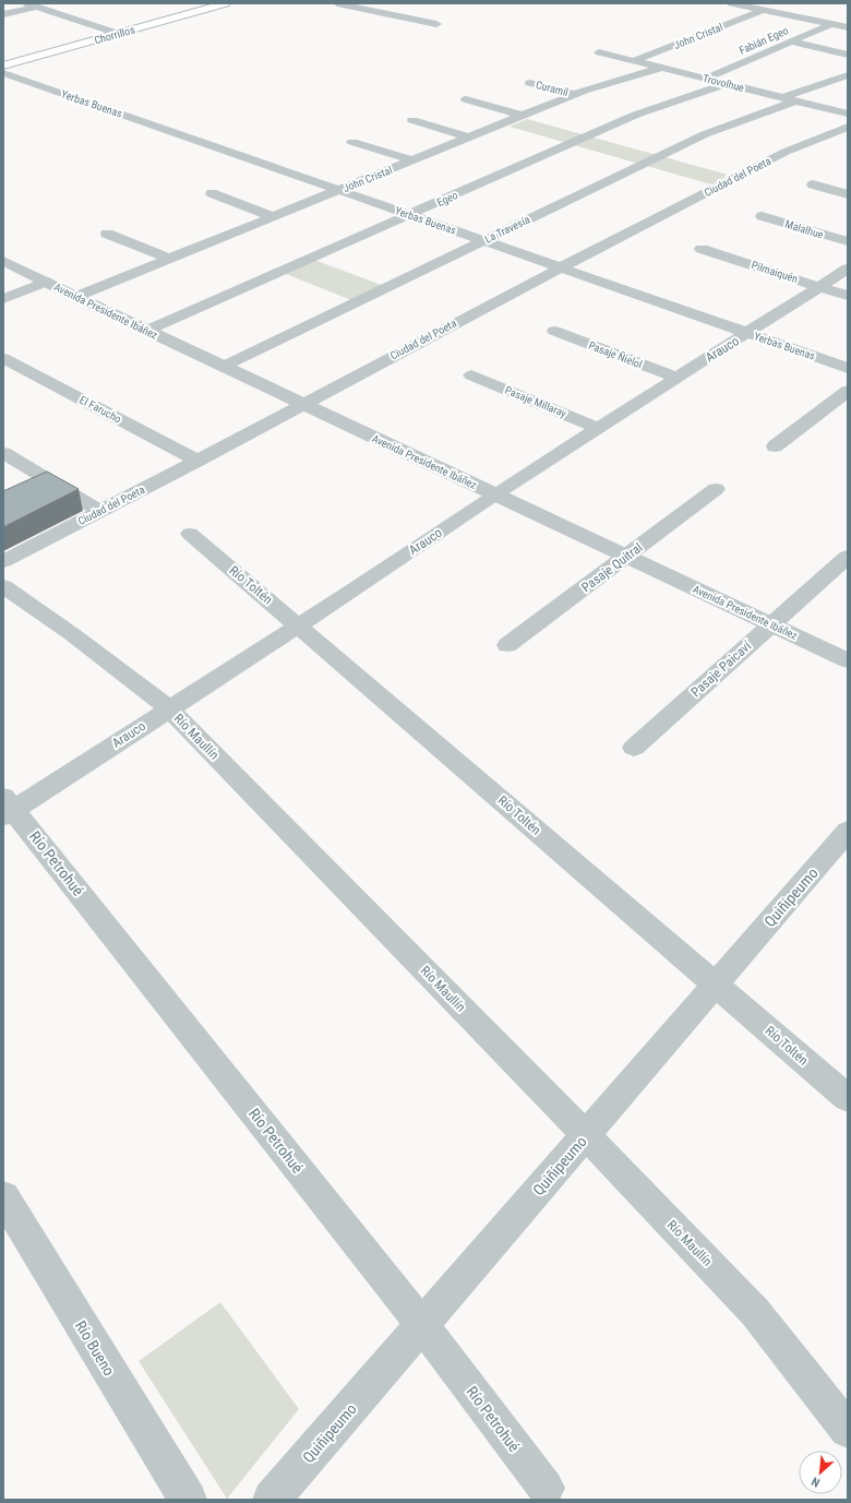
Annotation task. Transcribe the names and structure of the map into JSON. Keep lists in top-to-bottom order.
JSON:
{
  "streets": {
    "main road": ["Chorrillos"],
    "street": [
      "John Cristal",
      "Fabián Egeo",
      "Trovolhue",
      "Curamil",
      "Yerbas Buenas",
      "Ciudad del Poeta",
      "Egeo",
      "La Travesía",
      "Malalhue",
      "Pilmaiquén",
      "Avenida Presidente Ibáñez",
      "Arauco",
      "Pasaje Ñielol",
      "Pasaje Millaray",
      "El Farucho",
      "Pasaje Quitral",
      "Río Toltén",
      "Pasaje Paicaví",
      "Río Maullín",
      "Río Petrohué",
      "Quiñipeumo",
      "Río Bueno"
    ]
  },
  "crossings": [
    ["John Cristal", "Trovolhue"],
    ["John Cristal", "Curamil"],
    ["John Cristal", "Yerbas Buenas"],
    ["John Cristal", "Avenida Presidente Ibáñez"],
    ["Fabián Egeo", "Trovolhue"],
    ["Trovolhue", "Egeo"],
    ["Trovolhue", "La Travesía"],
    ["Yerbas Buenas", "Ciudad del Poeta"],
    ["Yerbas Buenas", "Egeo"],
    ["Yerbas Buenas", "La Travesía"],
    ["Yerbas Buenas", "Arauco"],
    ["Ciudad del Poeta", "Avenida Presidente Ibáñez"],
    ["Ciudad del Poeta", "El Farucho"],
    ["Egeo", "Avenida Presidente Ibáñez"],
    ["La Travesía", "Avenida Presidente Ibáñez"],
    ["Pilmaiquén", "Arauco"],
    ["Avenida Presidente Ibáñez", "Arauco"],
    ["Avenida Presidente Ibáñez", "Pasaje Quitral"],
    ["Avenida Presidente Ibáñez", "Pasaje Paicaví"],
    ["Arauco", "Pasaje Ñielol"],
    ["Arauco", "Pasaje Millaray"],
    ["Arauco", "Río Toltén"],
    ["Arauco", "Río Maullín"],
    ["Arauco", "Río Petrohué"],
    ["Río Toltén", "Quiñipeumo"],
    ["Río Maullín", "Quiñipeumo"],
    ["Río Petrohué", "Quiñipeumo"]
  ],
  "north": "bottom left"
}
